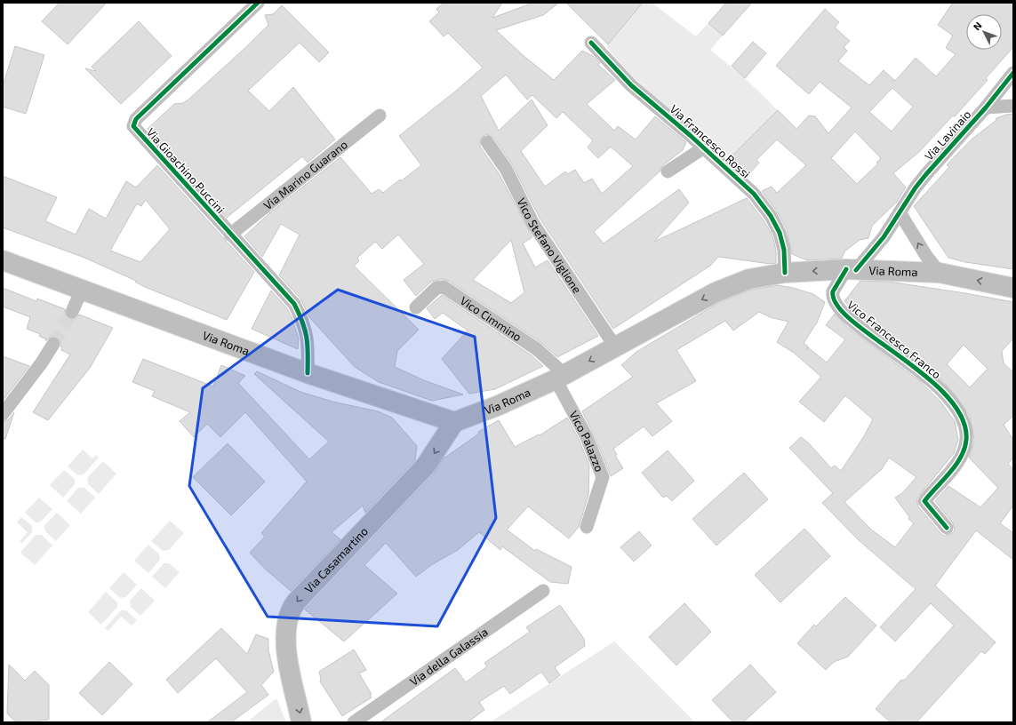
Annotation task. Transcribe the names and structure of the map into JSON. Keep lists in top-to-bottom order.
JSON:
{
  "streets": {
    "main road": ["Via Roma", "Via Casamartino"],
    "street": [
      "Via Lavinaio",
      "Via Francesco Rossi",
      "Via Gioachino Puccini",
      "Via Marino Guarano",
      "Vico Stefano Viglione",
      "Vico Cimmino",
      "Vico Francesco Franco",
      "Vico Palazzo",
      "Via della Galassia"
    ]
  },
  "crossings": [
    ["Via Lavinaio", "Via Roma"],
    ["Via Lavinaio", "Vico Francesco Franco"],
    ["Via Francesco Rossi", "Via Roma"],
    ["Via Gioachino Puccini", "Via Marino Guarano"],
    ["Via Gioachino Puccini", "Via Roma"],
    ["Vico Stefano Viglione", "Via Roma"],
    ["Via Roma", "Vico Cimmino"],
    ["Via Roma", "Vico Francesco Franco"],
    ["Via Roma", "Vico Palazzo"],
    ["Via Roma", "Via Casamartino"],
    ["Vico Cimmino", "Vico Palazzo"]
  ],
  "one_way": ["Via Roma", "Via Casamartino"],
  "north": "top left"
}
